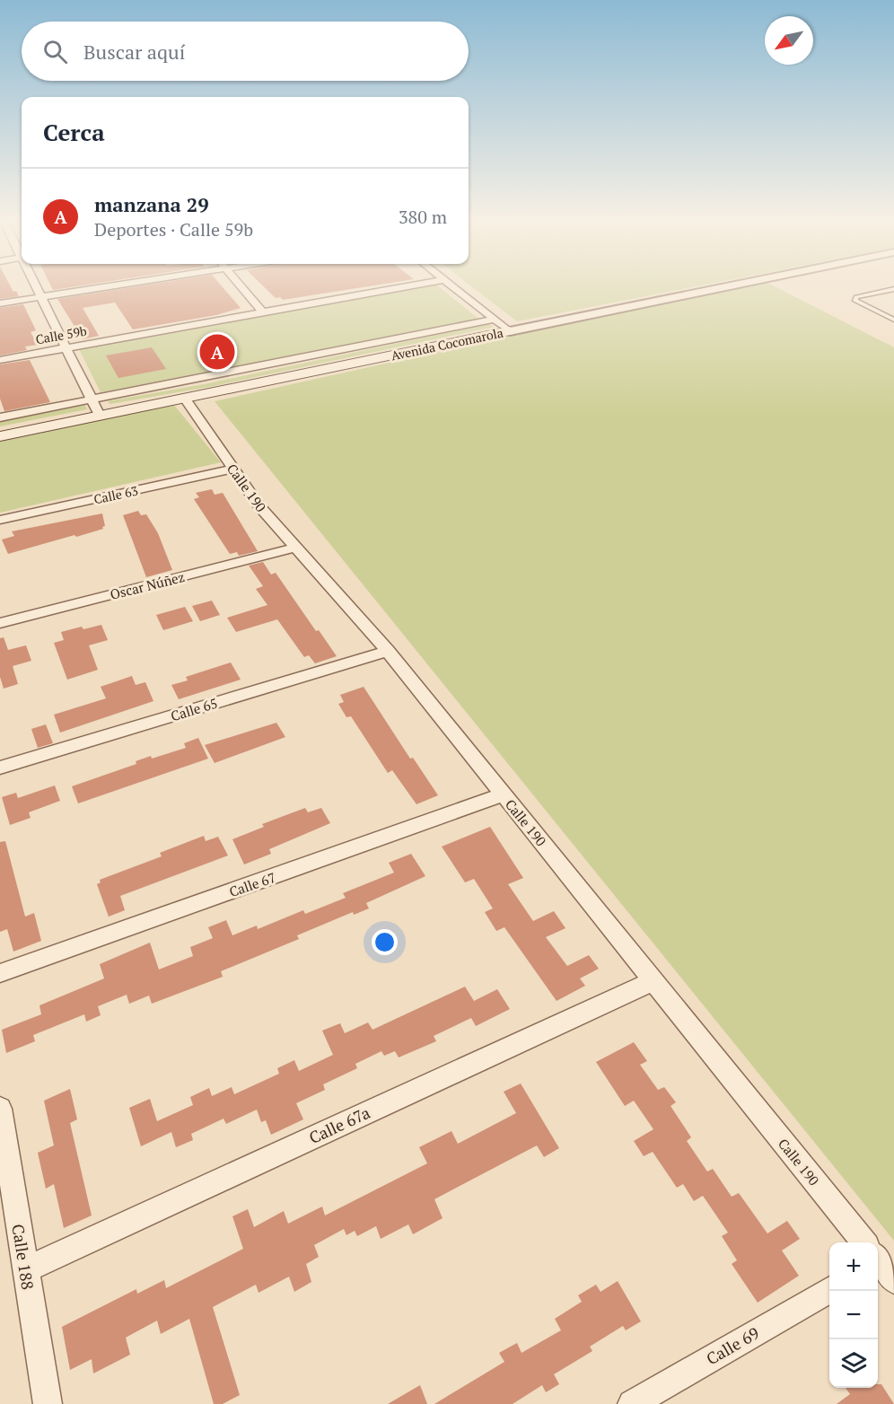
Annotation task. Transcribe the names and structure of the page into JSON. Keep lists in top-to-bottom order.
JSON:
{
  "streets": {
    "main road": ["Avenida Cocomarola"],
    "street": [
      "Calle 59b",
      "Calle 190",
      "Calle 63",
      "Oscar Núñez",
      "Calle 65",
      "Calle 67",
      "Calle 67a",
      "Calle 188",
      "Calle 69"
    ]
  },
  "crossings": [
    ["Avenida Cocomarola", "Calle 190"],
    ["Calle 190", "Calle 63"],
    ["Calle 190", "Oscar Núñez"],
    ["Calle 190", "Calle 65"],
    ["Calle 190", "Calle 67"],
    ["Calle 190", "Calle 67a"],
    ["Calle 67a", "Calle 188"]
  ],
  "north": "bottom left",
  "page": {
    "search": "Buscar aquí",
    "heading": "Cerca",
    "list": [
      {
        "mark": "A",
        "name": "manzana 29",
        "note": "Deportes · Calle 59b",
        "value": "380 m"
      }
    ],
    "pins": "A",
    "map_buttons": ["+", "−"]
  }
}
